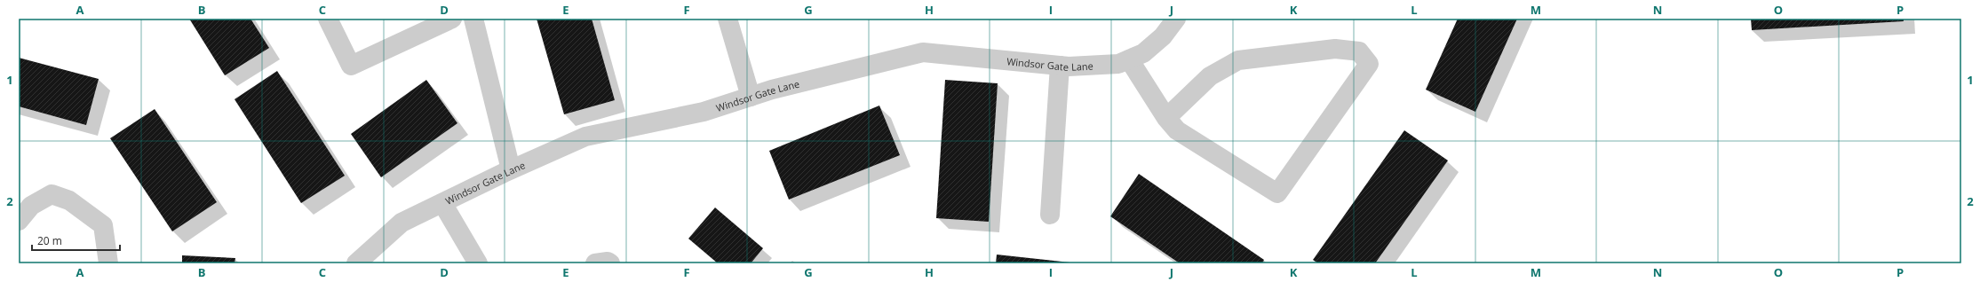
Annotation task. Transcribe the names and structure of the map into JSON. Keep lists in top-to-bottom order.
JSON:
{
  "streets": {
    "street": ["Windsor Gate Lane"]
  },
  "scale_bar": "20 m",
  "grid": {
    "columns": [
      "A",
      "B",
      "C",
      "D",
      "E",
      "F",
      "G",
      "H",
      "I",
      "J",
      "K",
      "L",
      "M",
      "N",
      "O",
      "P"
    ],
    "rows": ["1", "2"]
  }
}
